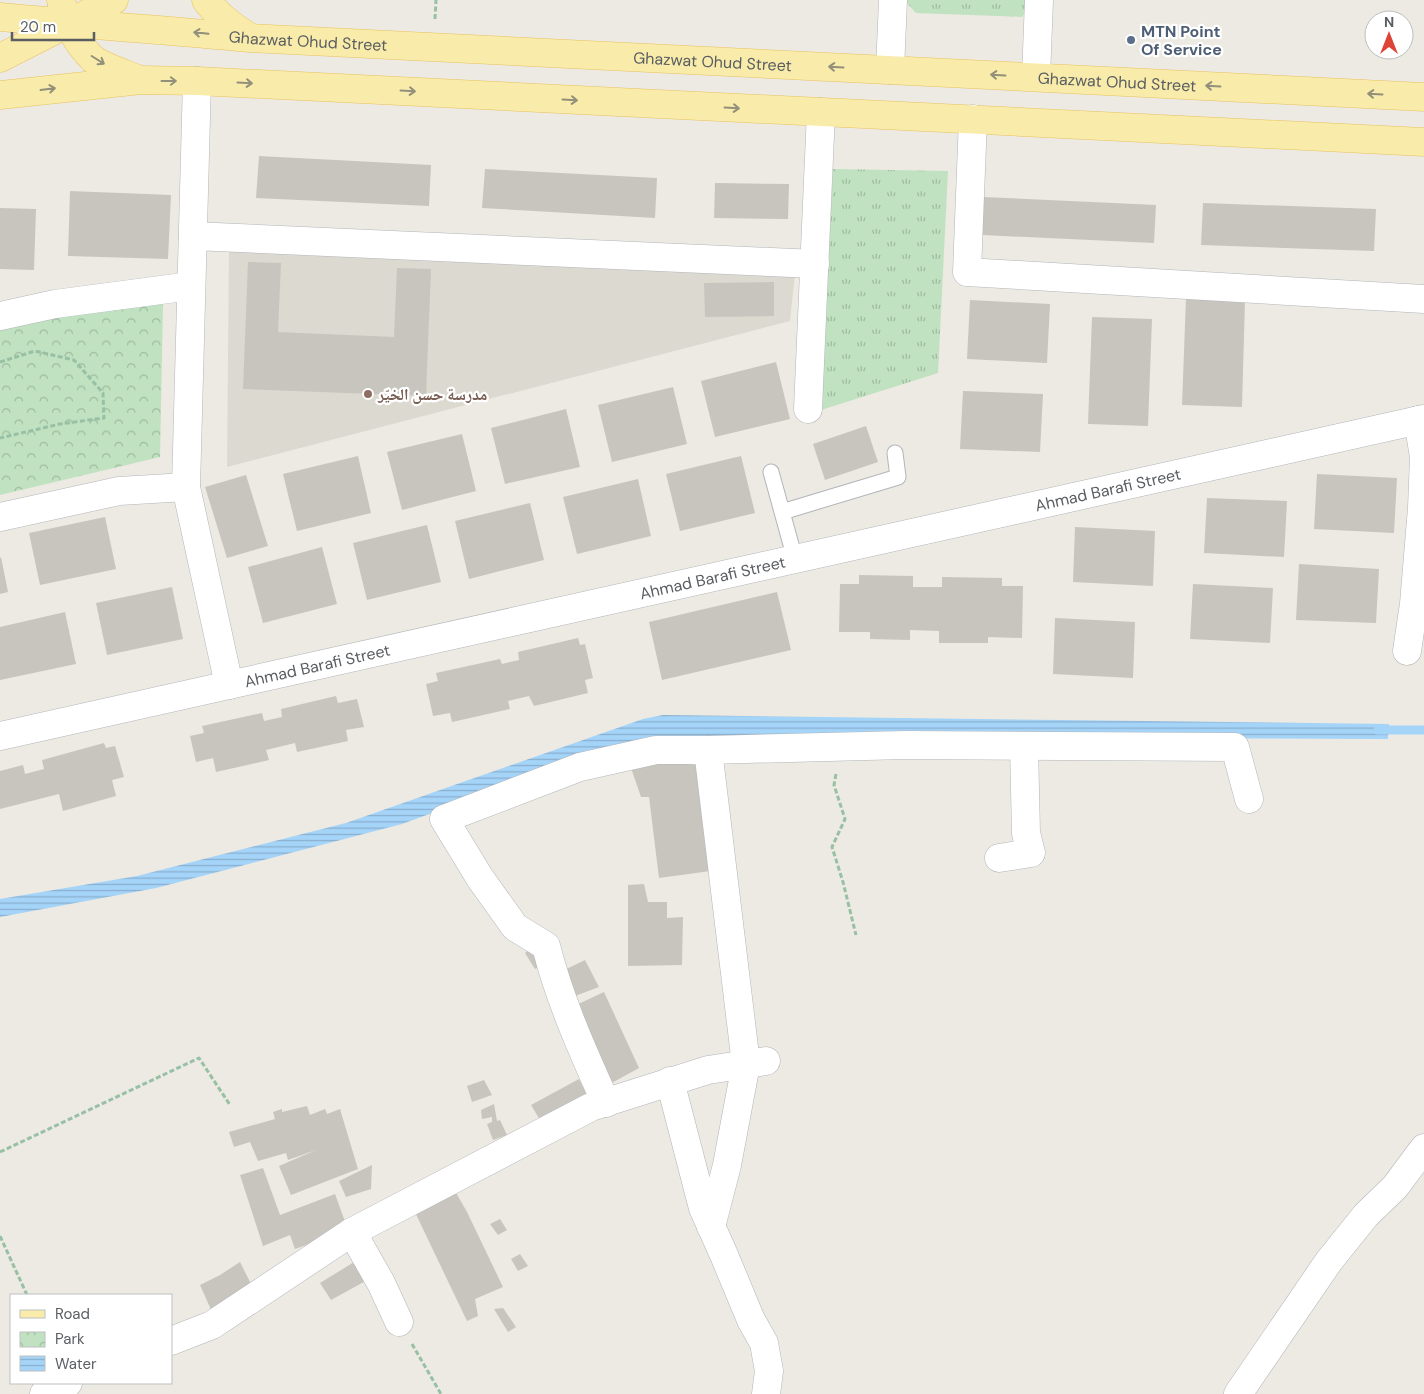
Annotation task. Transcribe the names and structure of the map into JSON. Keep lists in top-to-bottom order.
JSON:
{
  "streets": {
    "main road": ["Ghazwat Ohud Street"],
    "street": ["Ahmad Barafi Street"]
  },
  "places": ["MTN Point Of Service", "مدرسة حسن الخيّر"],
  "legend": ["Road", "Park", "Water"],
  "scale_bar": "20 m",
  "north": "top"
}
